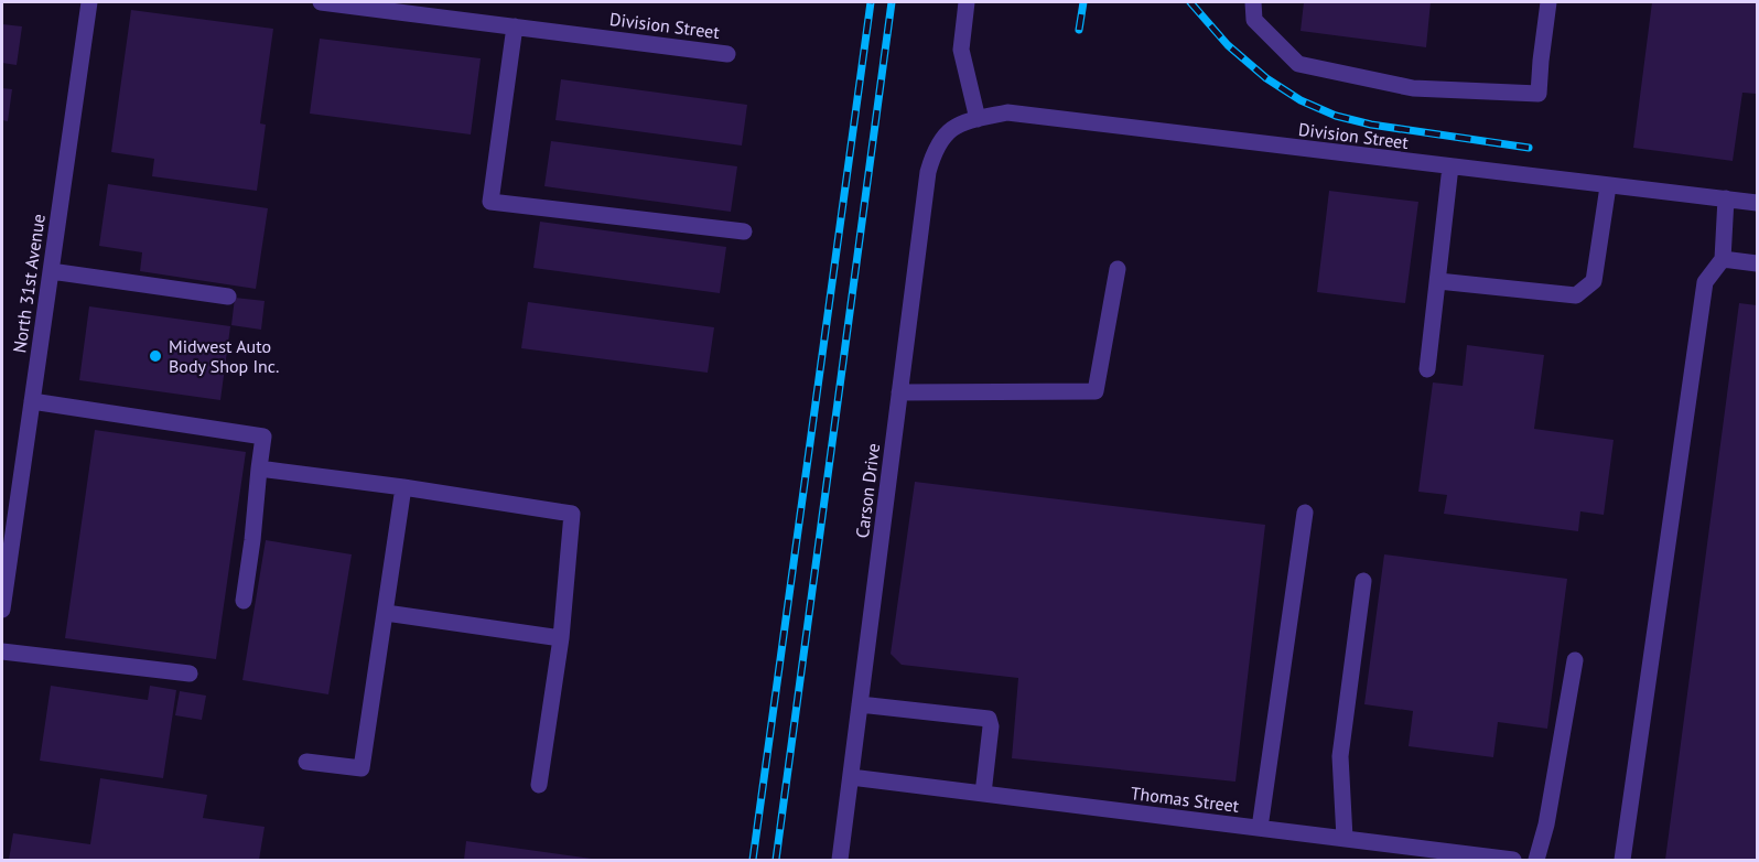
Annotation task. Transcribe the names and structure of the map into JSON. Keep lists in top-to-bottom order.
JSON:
{
  "streets": {
    "street": [
      "Division Street",
      "North 31st Avenue",
      "Carson Drive",
      "Thomas Street"
    ]
  },
  "crossings": [
    ["Division Street", "Carson Drive"],
    ["Carson Drive", "Thomas Street"]
  ],
  "places": ["Midwest Auto Body Shop Inc."]
}
